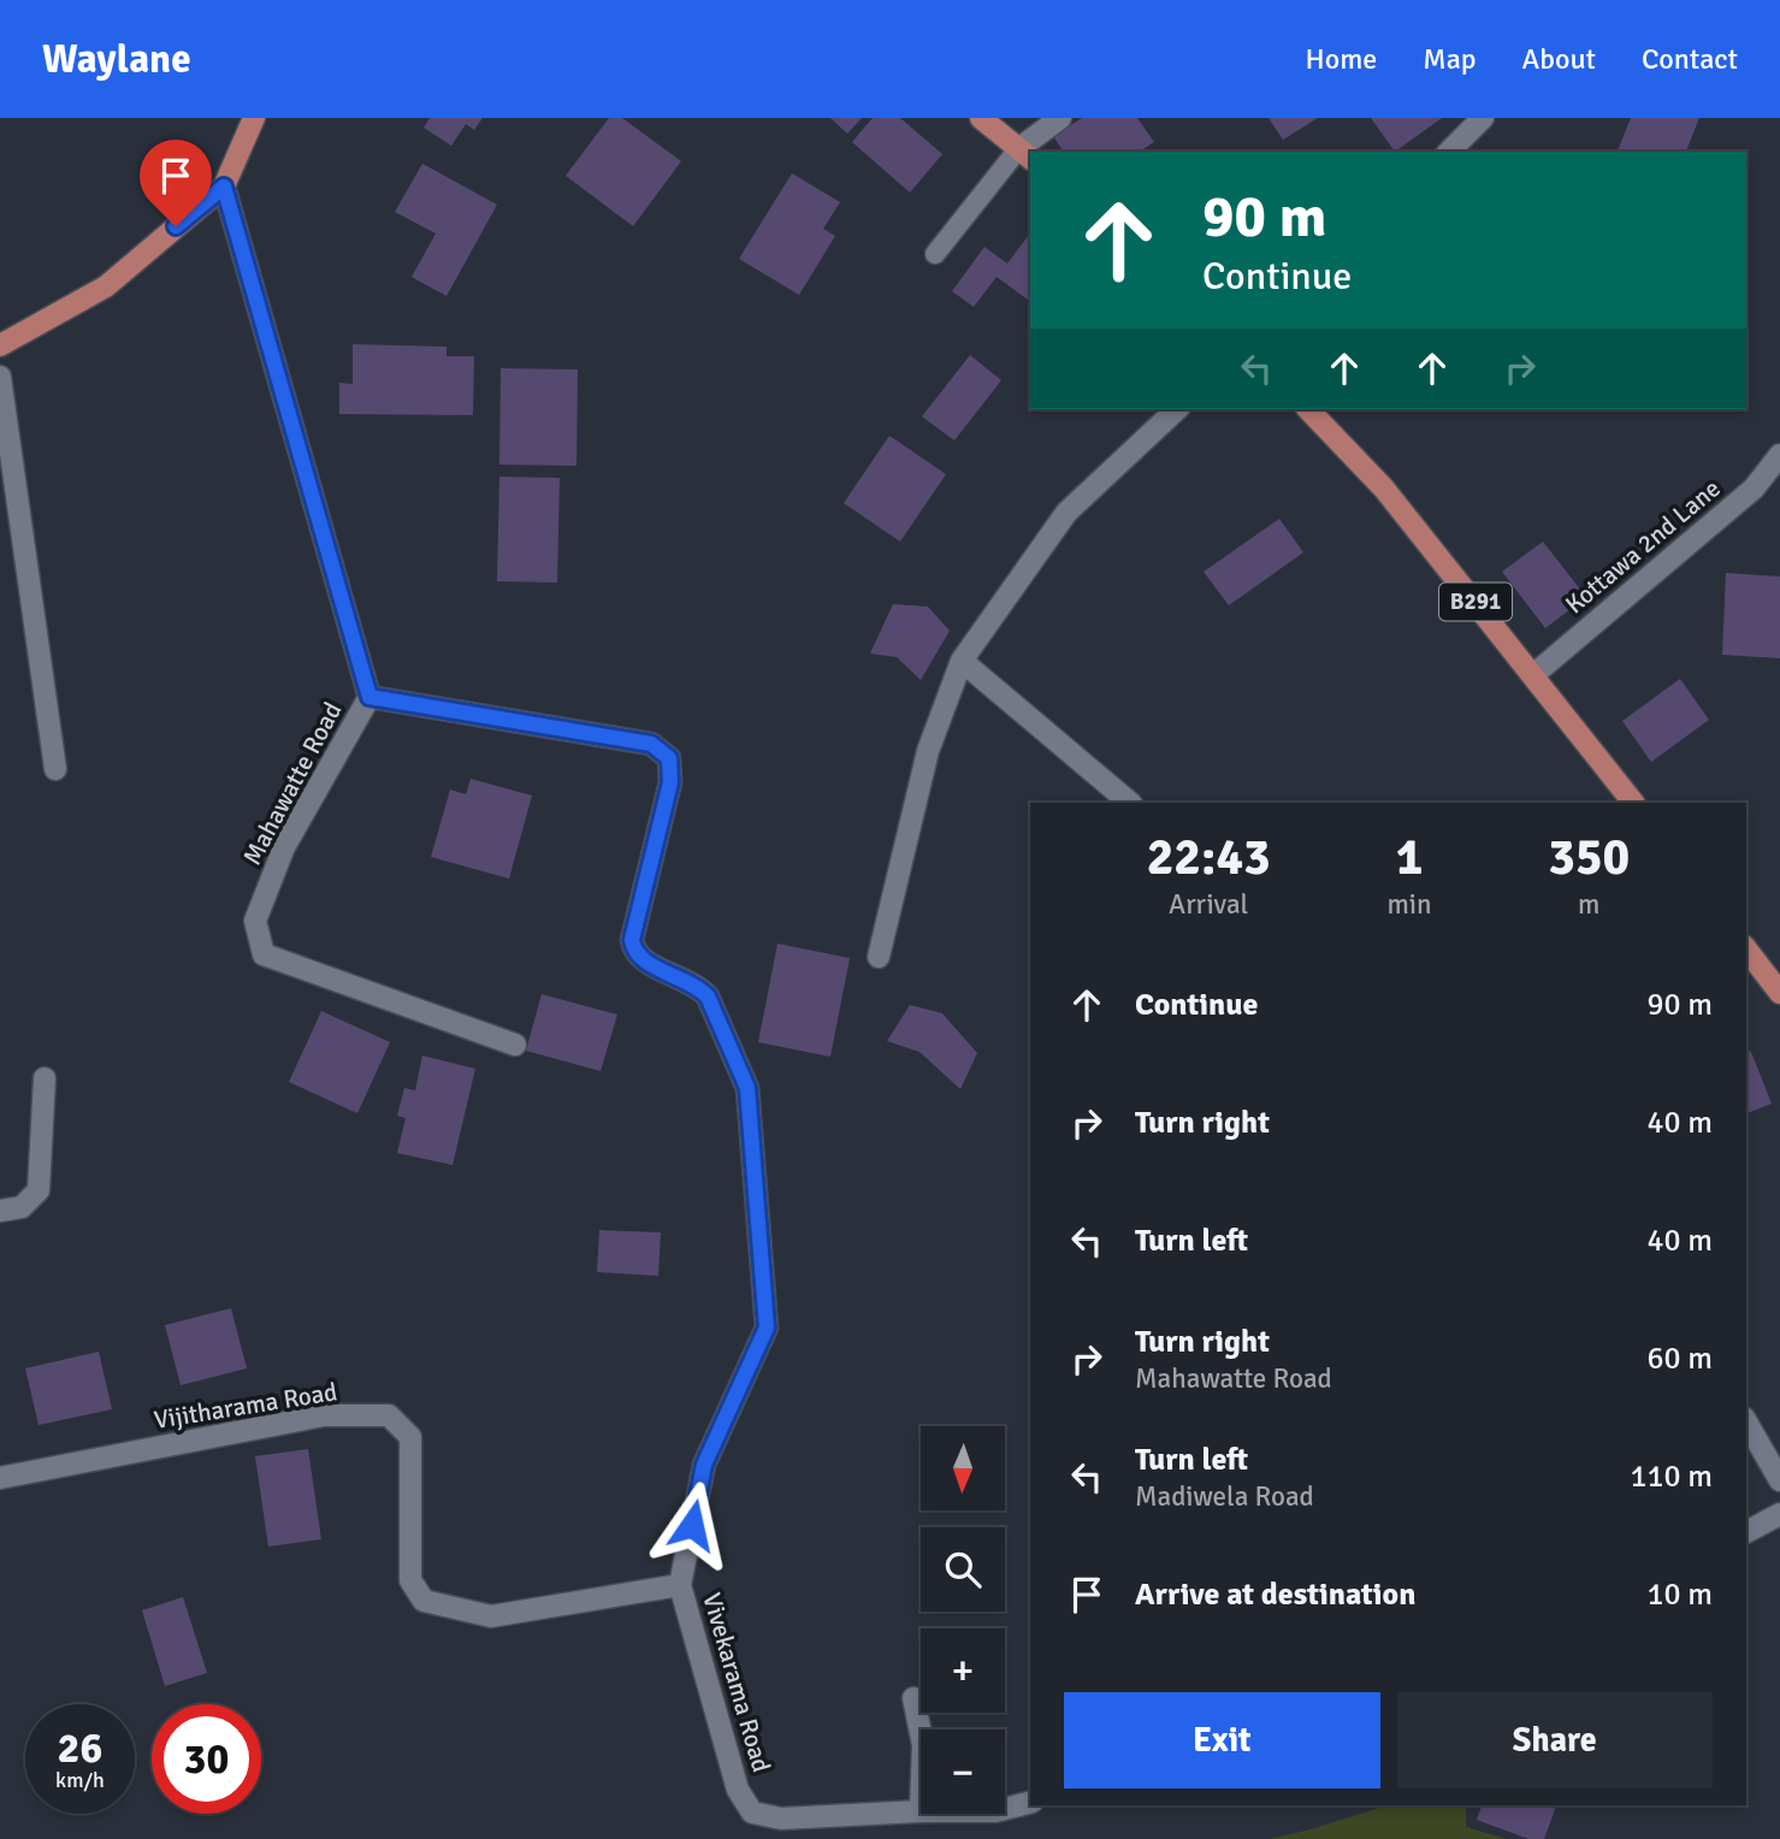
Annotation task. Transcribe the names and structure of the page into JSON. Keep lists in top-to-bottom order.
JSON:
{
  "streets": {
    "main road": ["B291"],
    "street": [
      "Kottawa 2nd Lane",
      "Mahawatte Road",
      "Vijitharama Road",
      "Vivekarama Road"
    ]
  },
  "crossings": [
    ["Kottawa 2nd Lane", "B291"],
    ["Vijitharama Road", "Vivekarama Road"]
  ],
  "north": "bottom",
  "page": {
    "header": "Waylane",
    "nav": [
      "Home",
      "Map",
      "About",
      "Contact"
    ],
    "turn": ["90 m", "Continue"],
    "eta": [
      "22:43",
      "Arrival",
      "1",
      "min",
      "350",
      "m"
    ],
    "list": [
      {
        "name": "Continue",
        "value": "90 m"
      },
      {
        "name": "Turn right",
        "value": "40 m"
      },
      {
        "name": "Turn left",
        "value": "40 m"
      },
      {
        "name": "Turn right",
        "note": "Mahawatte Road",
        "value": "60 m"
      },
      {
        "name": "Turn left",
        "note": "Madiwela Road",
        "value": "110 m"
      },
      {
        "name": "Arrive at destination",
        "value": "10 m"
      }
    ],
    "map_buttons": ["+", "−"],
    "buttons": ["Exit", "Share"],
    "speed": "26 km/h",
    "limit": "30"
  }
}
